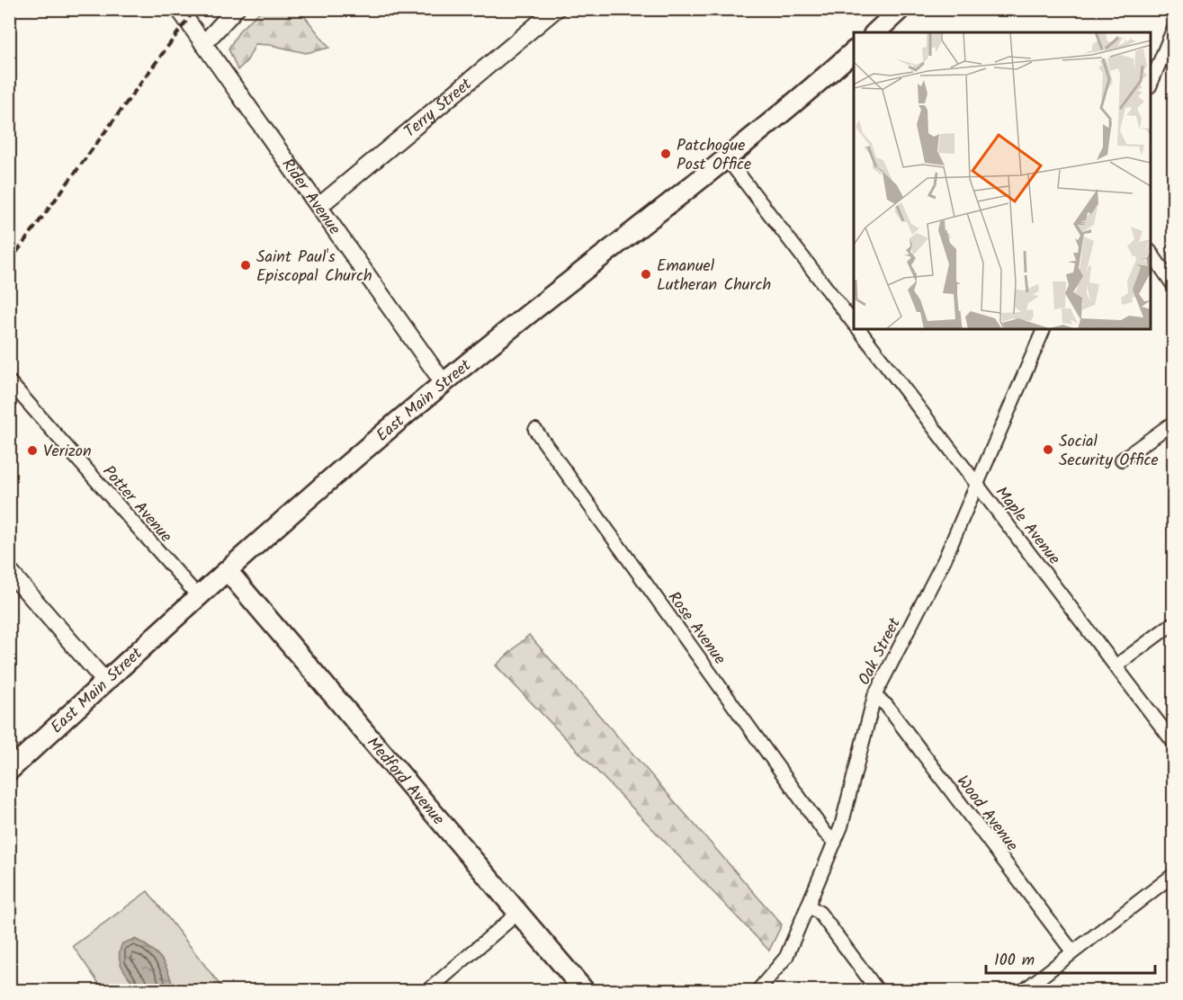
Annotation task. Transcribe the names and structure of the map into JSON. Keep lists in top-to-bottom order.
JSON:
{
  "streets": {
    "main road": ["East Main Street", "Medford Avenue"],
    "street": [
      "Terry Street",
      "Rider Avenue",
      "Potter Avenue",
      "Maple Avenue",
      "Rose Avenue",
      "Oak Street",
      "Wood Avenue"
    ]
  },
  "crossings": [
    ["Terry Street", "Rider Avenue"],
    ["Rider Avenue", "East Main Street"],
    ["East Main Street", "Potter Avenue"],
    ["East Main Street", "Medford Avenue"],
    ["Maple Avenue", "Oak Street"],
    ["Rose Avenue", "Oak Street"],
    ["Oak Street", "Wood Avenue"]
  ],
  "places": [
    "Patchogue Post Office",
    "Saint Paul's Episcopal Church",
    "Emanuel Lutheran Church",
    "Social Security Office",
    "Verizon"
  ],
  "scale_bar": "100 m"
}
